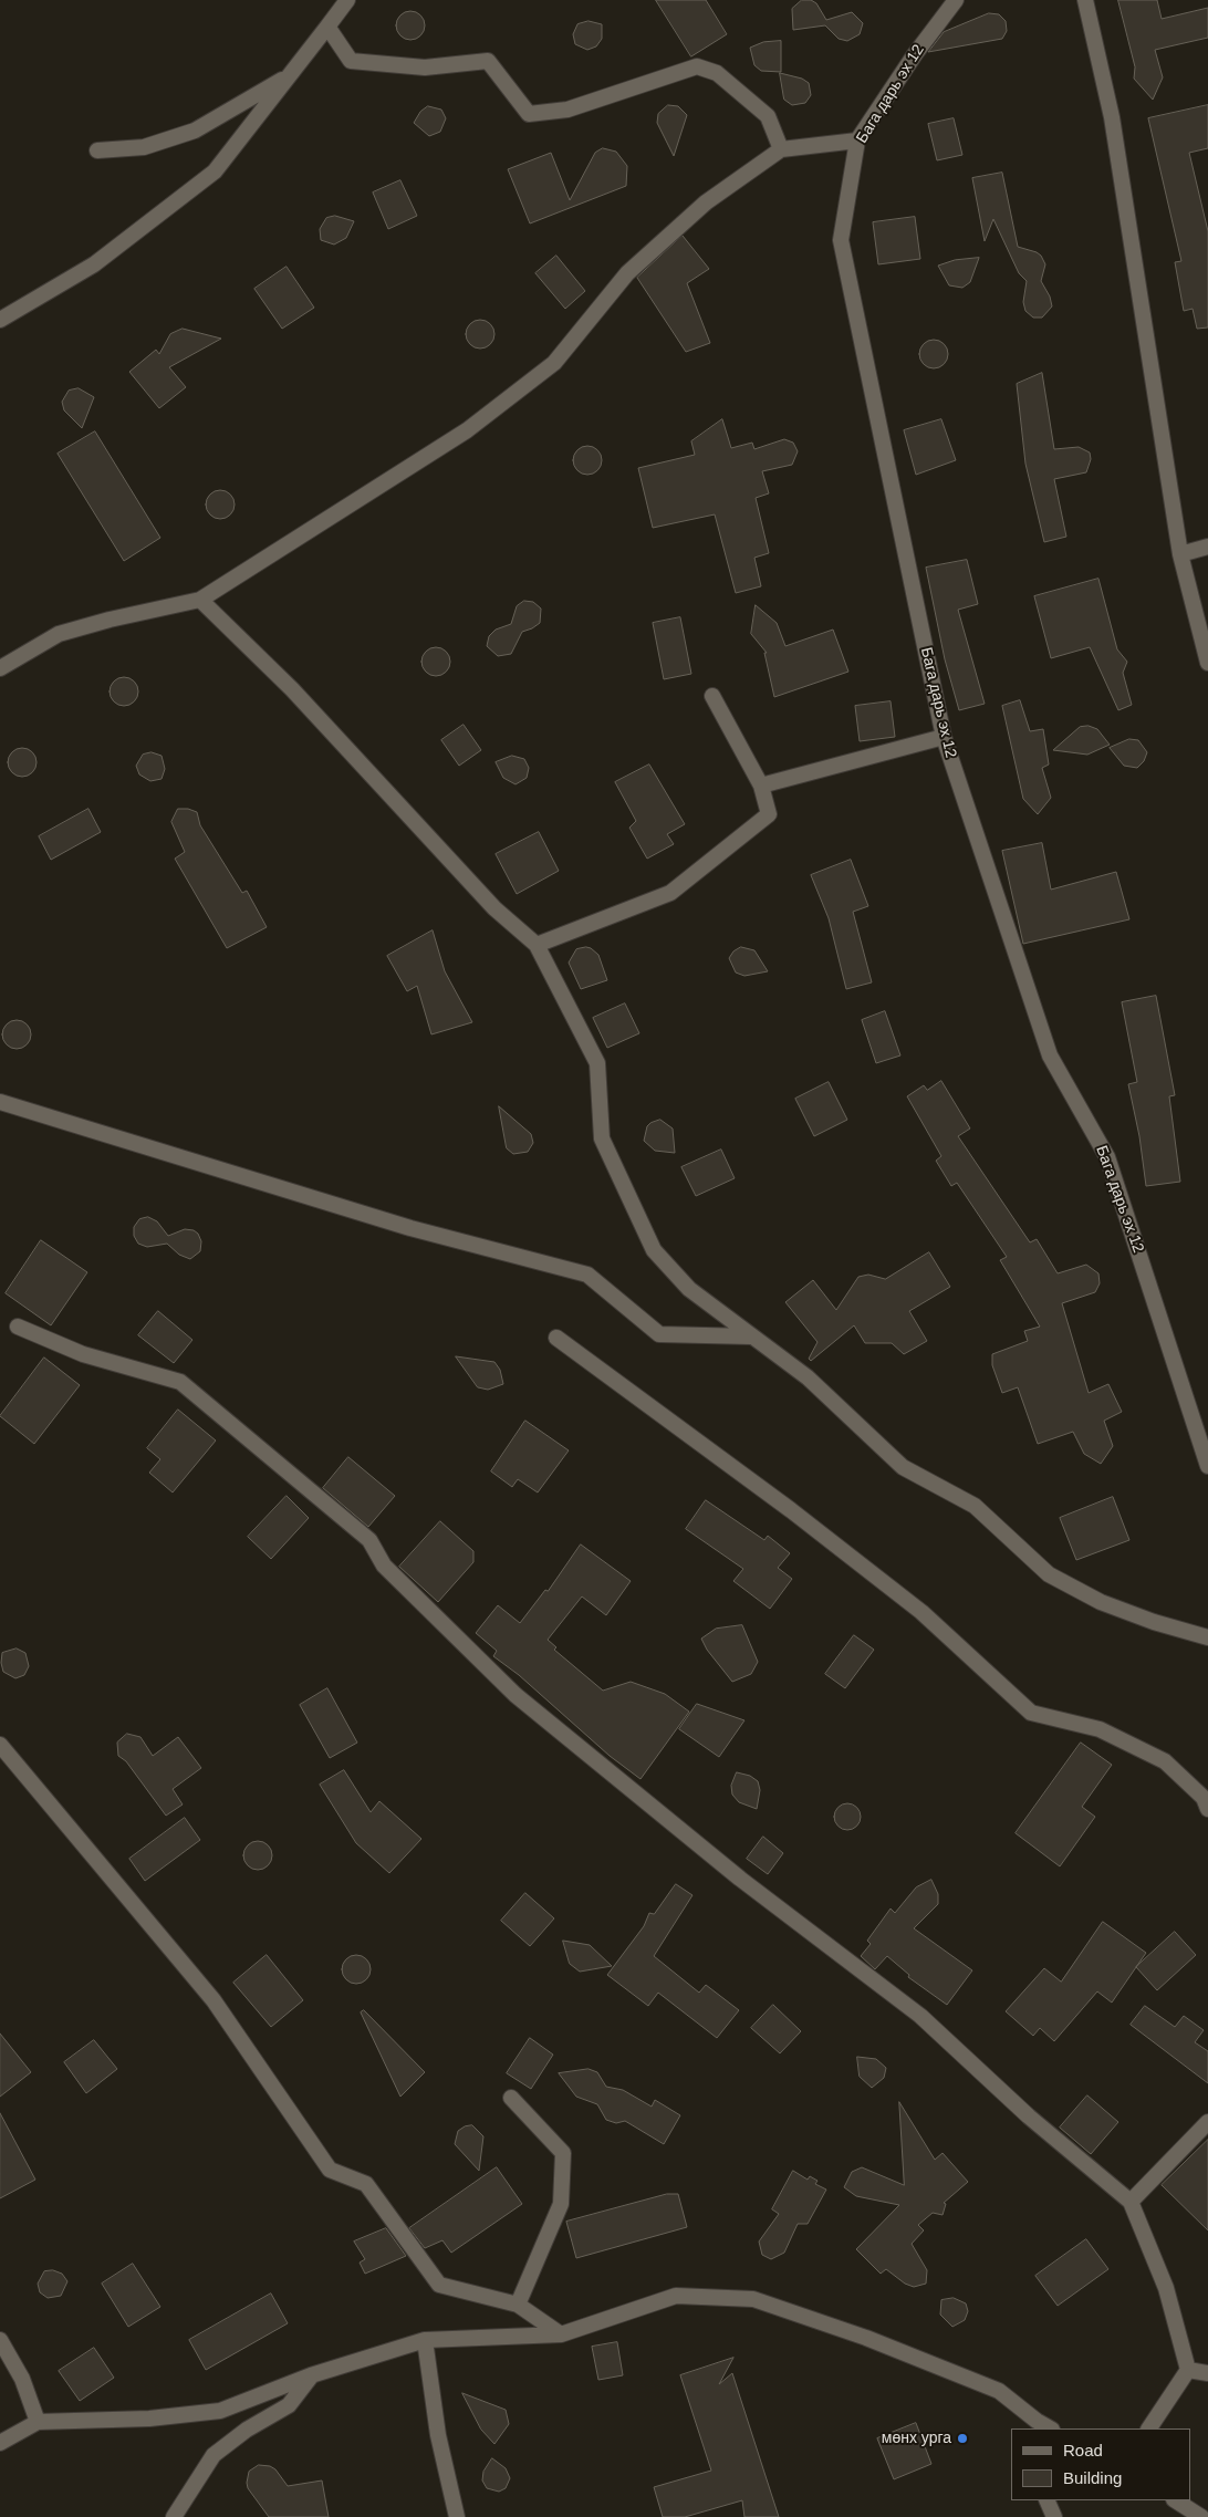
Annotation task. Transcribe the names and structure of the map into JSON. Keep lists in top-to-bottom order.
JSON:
{
  "streets": {
    "street": ["Бага дарь эх 12"]
  },
  "places": ["мөнх урга"],
  "legend": ["Road", "Building"]
}
